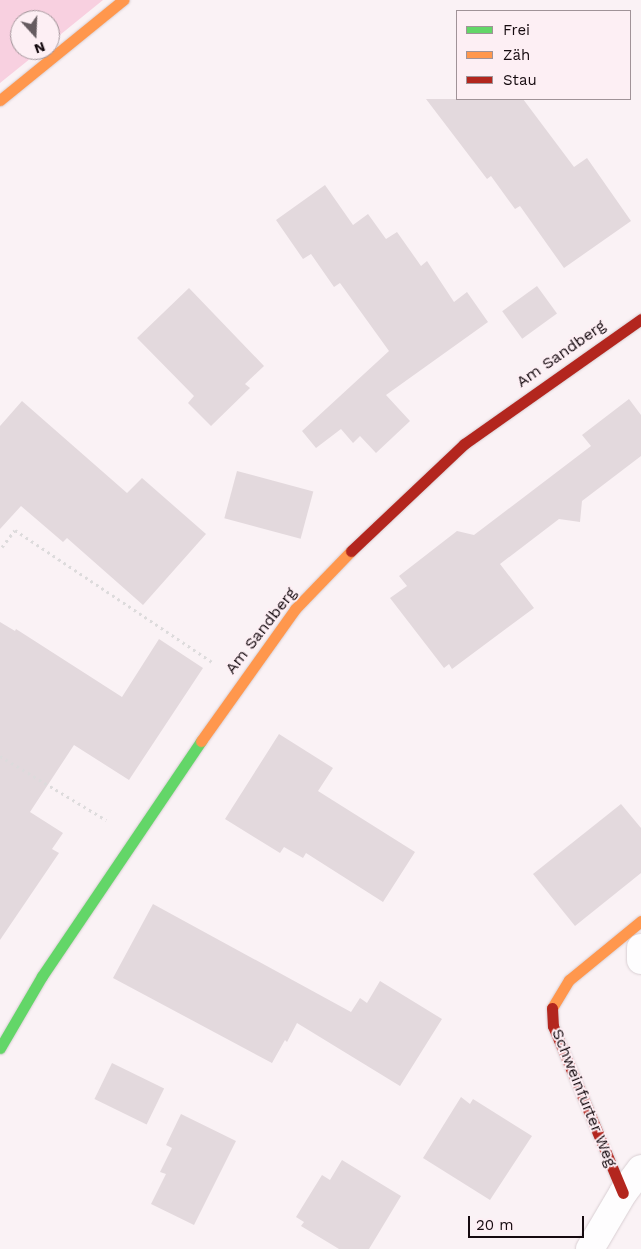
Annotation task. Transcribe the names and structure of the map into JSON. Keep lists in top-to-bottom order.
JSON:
{
  "streets": {
    "street": ["Am Sandberg", "Schweinfurter Weg"]
  },
  "legend": ["Frei", "Zäh", "Stau"],
  "scale_bar": "20 m",
  "north": "bottom"
}
